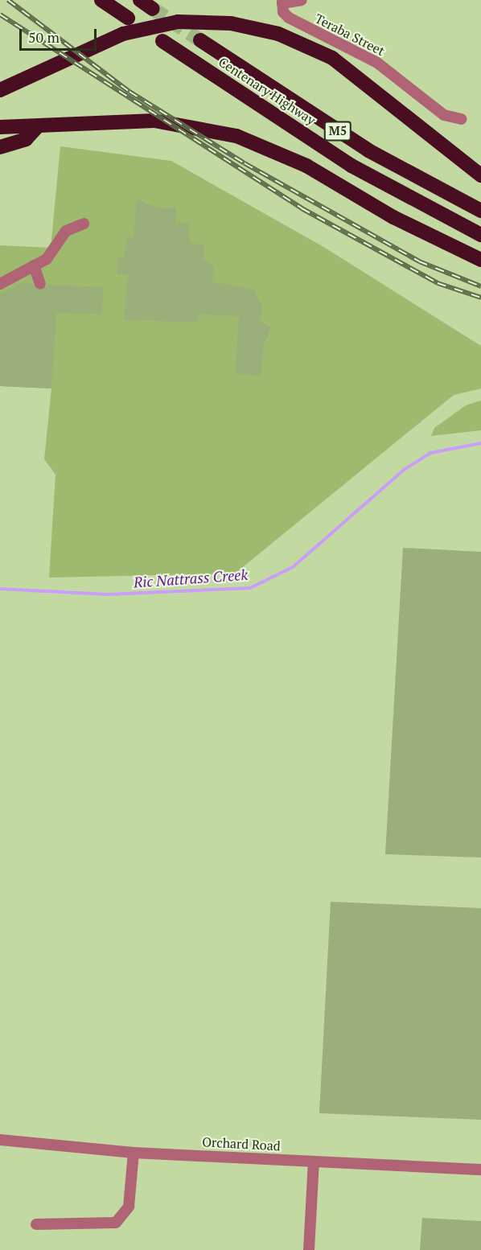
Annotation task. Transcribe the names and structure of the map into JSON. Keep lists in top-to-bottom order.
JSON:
{
  "streets": {
    "highway": ["Centenary Highway", "M5"],
    "street": ["Teraba Street", "Orchard Road"]
  },
  "water": ["Ric Nattrass Creek"],
  "scale_bar": "50 m"
}
